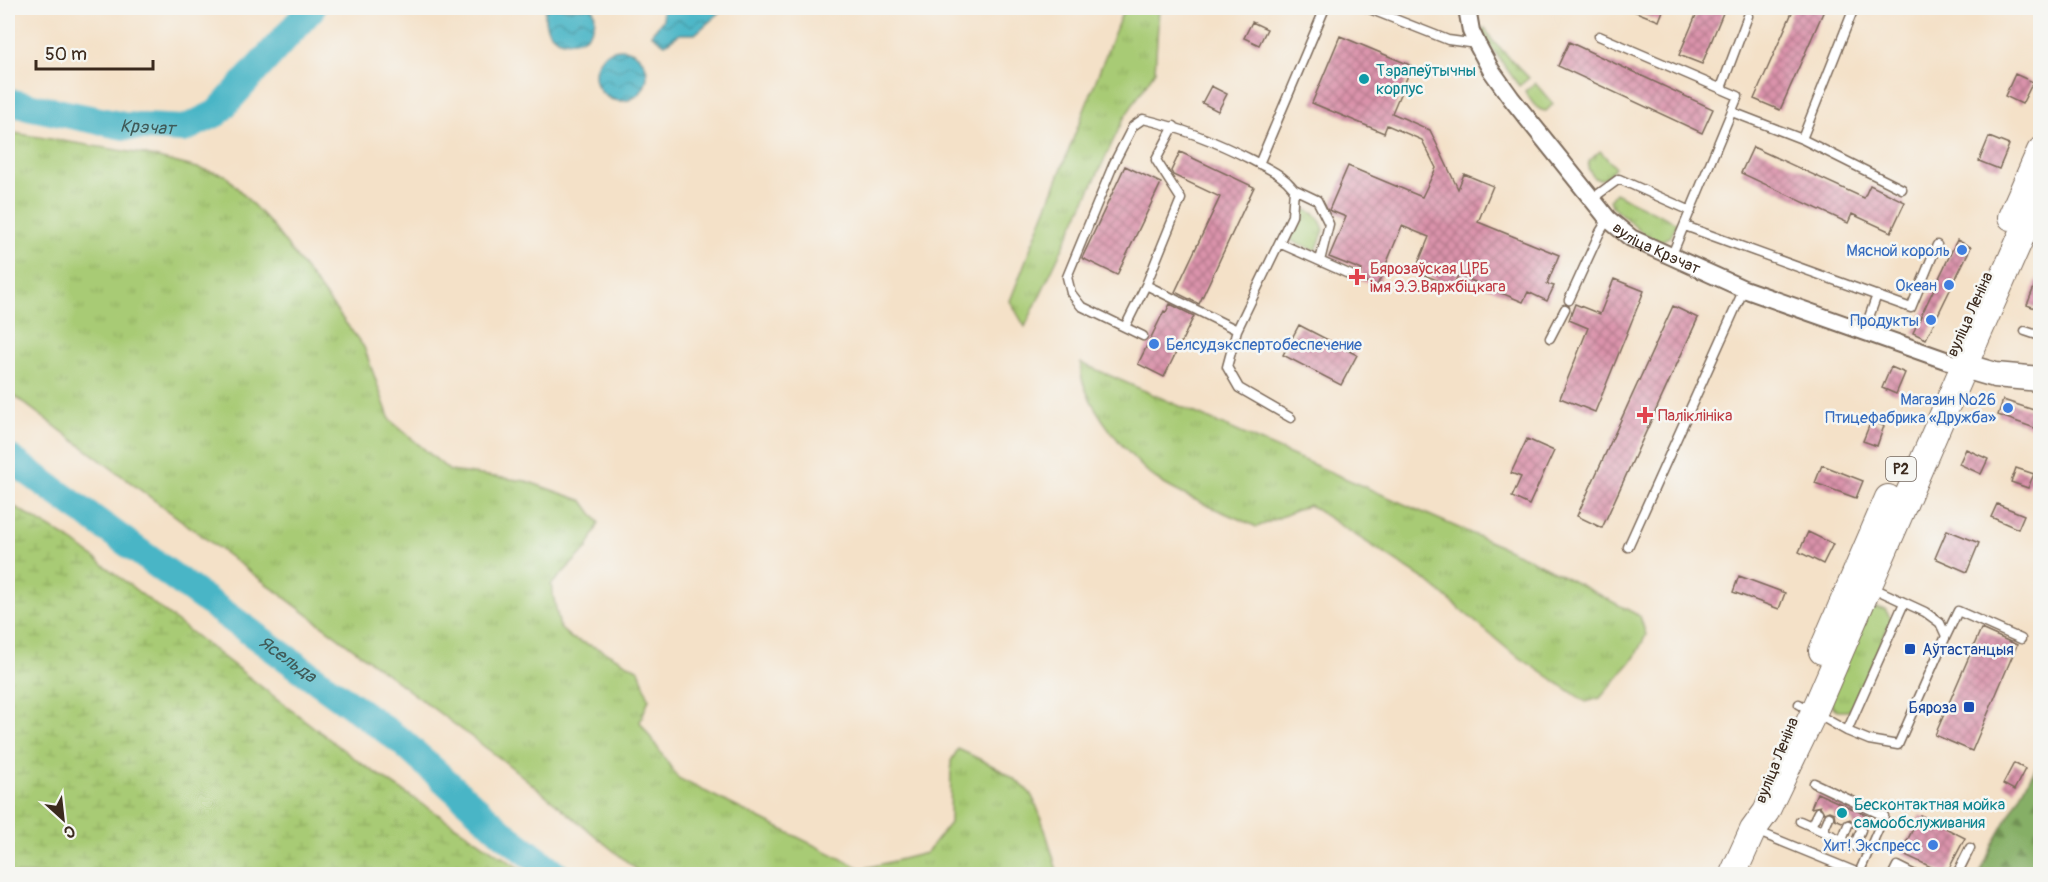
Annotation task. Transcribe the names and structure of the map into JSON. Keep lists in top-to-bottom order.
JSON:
{
  "streets": {
    "main road": ["вуліца Леніна", "Р2"],
    "street": ["вуліца Крэчат"]
  },
  "crossings": [
    ["вуліца Крэчат", "вуліца Леніна"],
    ["вуліца Леніна", "Р2"]
  ],
  "water": ["Крэчат", "Ясельда"],
  "places": {
    "other": [
      "Тэрапеўтычны корпус",
      "Мясной король",
      "Океан",
      "Продукты",
      "Белсудэкспертобеспечение",
      "Магазин №26 Птицефабрика «Дружба»",
      "Бесконтактная мойка самообслуживания",
      "Хит! Экспресс"
    ],
    "health": ["Бярозаўская ЦРБ імя Э.Э.Вяржбіцкага", "Паліклініка"],
    "transit": ["Аўтастанцыя", "Бяроза"]
  },
  "scale_bar": "50 m",
  "north": "bottom right"
}
